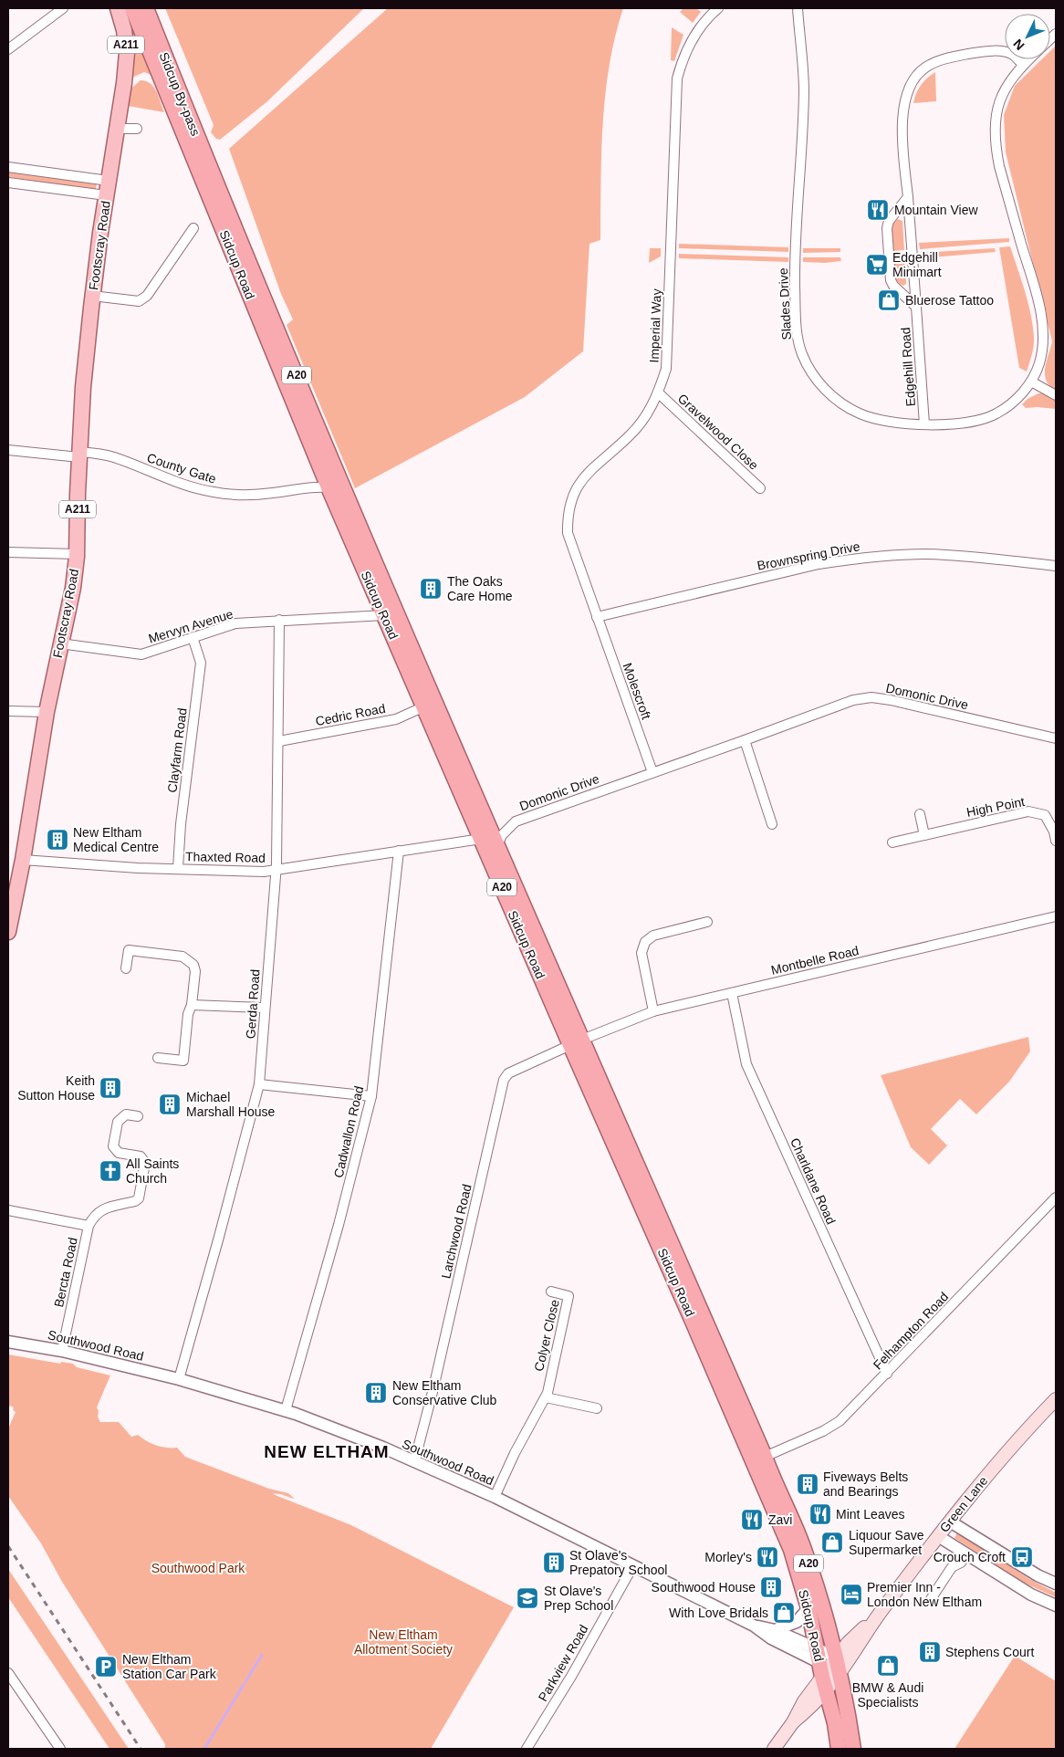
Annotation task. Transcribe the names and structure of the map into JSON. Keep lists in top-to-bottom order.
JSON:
{
  "streets": {
    "highway": ["Sidcup By-pass", "Sidcup Road", "A20"],
    "main road": ["A211", "Footscray Road", "Green Lane"],
    "street": [
      "Slades Drive",
      "Imperial Way",
      "Edgehill Road",
      "Gravelwood Close",
      "County Gate",
      "Brownspring Drive",
      "Mervyn Avenue",
      "Molescroft",
      "Domonic Drive",
      "Cedric Road",
      "Clayfarm Road",
      "High Point",
      "Thaxted Road",
      "Montbelle Road",
      "Gerda Road",
      "Cadwallon Road",
      "Charldane Road",
      "Larchwood Road",
      "Bercta Road",
      "Felhampton Road",
      "Colyer Close",
      "Southwood Road",
      "Parkview Road"
    ]
  },
  "crossings": [
    ["Sidcup By-pass", "Sidcup Road"],
    ["Footscray Road", "County Gate"],
    ["Footscray Road", "Mervyn Avenue"],
    ["Footscray Road", "Thaxted Road"],
    ["Sidcup Road", "County Gate"],
    ["Sidcup Road", "Mervyn Avenue"],
    ["Sidcup Road", "Domonic Drive"],
    ["Sidcup Road", "Cedric Road"],
    ["Sidcup Road", "Thaxted Road"],
    ["Sidcup Road", "Montbelle Road"],
    ["Sidcup Road", "Larchwood Road"],
    ["Sidcup Road", "Felhampton Road"],
    ["Sidcup Road", "Southwood Road"],
    ["Sidcup Road", "Green Lane"],
    ["Slades Drive", "Edgehill Road"],
    ["Imperial Way", "Gravelwood Close"],
    ["Imperial Way", "Brownspring Drive"],
    ["Imperial Way", "Molescroft"],
    ["Brownspring Drive", "Molescroft"],
    ["Mervyn Avenue", "Clayfarm Road"],
    ["Mervyn Avenue", "Gerda Road"],
    ["Molescroft", "Domonic Drive"],
    ["Cedric Road", "Gerda Road"],
    ["Clayfarm Road", "Thaxted Road"],
    ["Thaxted Road", "Gerda Road"],
    ["Thaxted Road", "Cadwallon Road"],
    ["Montbelle Road", "Charldane Road"],
    ["Montbelle Road", "Larchwood Road"],
    ["Gerda Road", "Southwood Road"],
    ["Cadwallon Road", "Southwood Road"],
    ["Charldane Road", "Felhampton Road"],
    ["Larchwood Road", "Southwood Road"],
    ["Bercta Road", "Southwood Road"],
    ["Colyer Close", "Southwood Road"],
    ["Southwood Road", "Green Lane"],
    ["Southwood Road", "Parkview Road"]
  ],
  "districts": ["NEW ELTHAM"],
  "parks": ["Southwood Park", "New Eltham Allotment Society"],
  "places": {
    "restaurant": [
      "Mountain View",
      "Mint Leaves",
      "Zavi",
      "Morley's"
    ],
    "supermarket": ["Edgehill Minimart"],
    "shop": [
      "Bluerose Tattoo",
      "Liquour Save Supermarket",
      "With Love Bridals",
      "BMW & Audi Specialists"
    ],
    "building": [
      "The Oaks Care Home",
      "New Eltham Medical Centre",
      "Keith Sutton House",
      "Michael Marshall House",
      "New Eltham Conservative Club",
      "Fiveways Belts and Bearings",
      "St Olave's Prepatory School",
      "Southwood House",
      "Stephens Court"
    ],
    "church": ["All Saints Church"],
    "bus stop": ["Crouch Croft"],
    "hotel": ["Premier Inn - London New Eltham"],
    "school or university": ["St Olave's Prep School"],
    "parking": ["New Eltham Station Car Park"]
  },
  "north": "bottom left"
}
